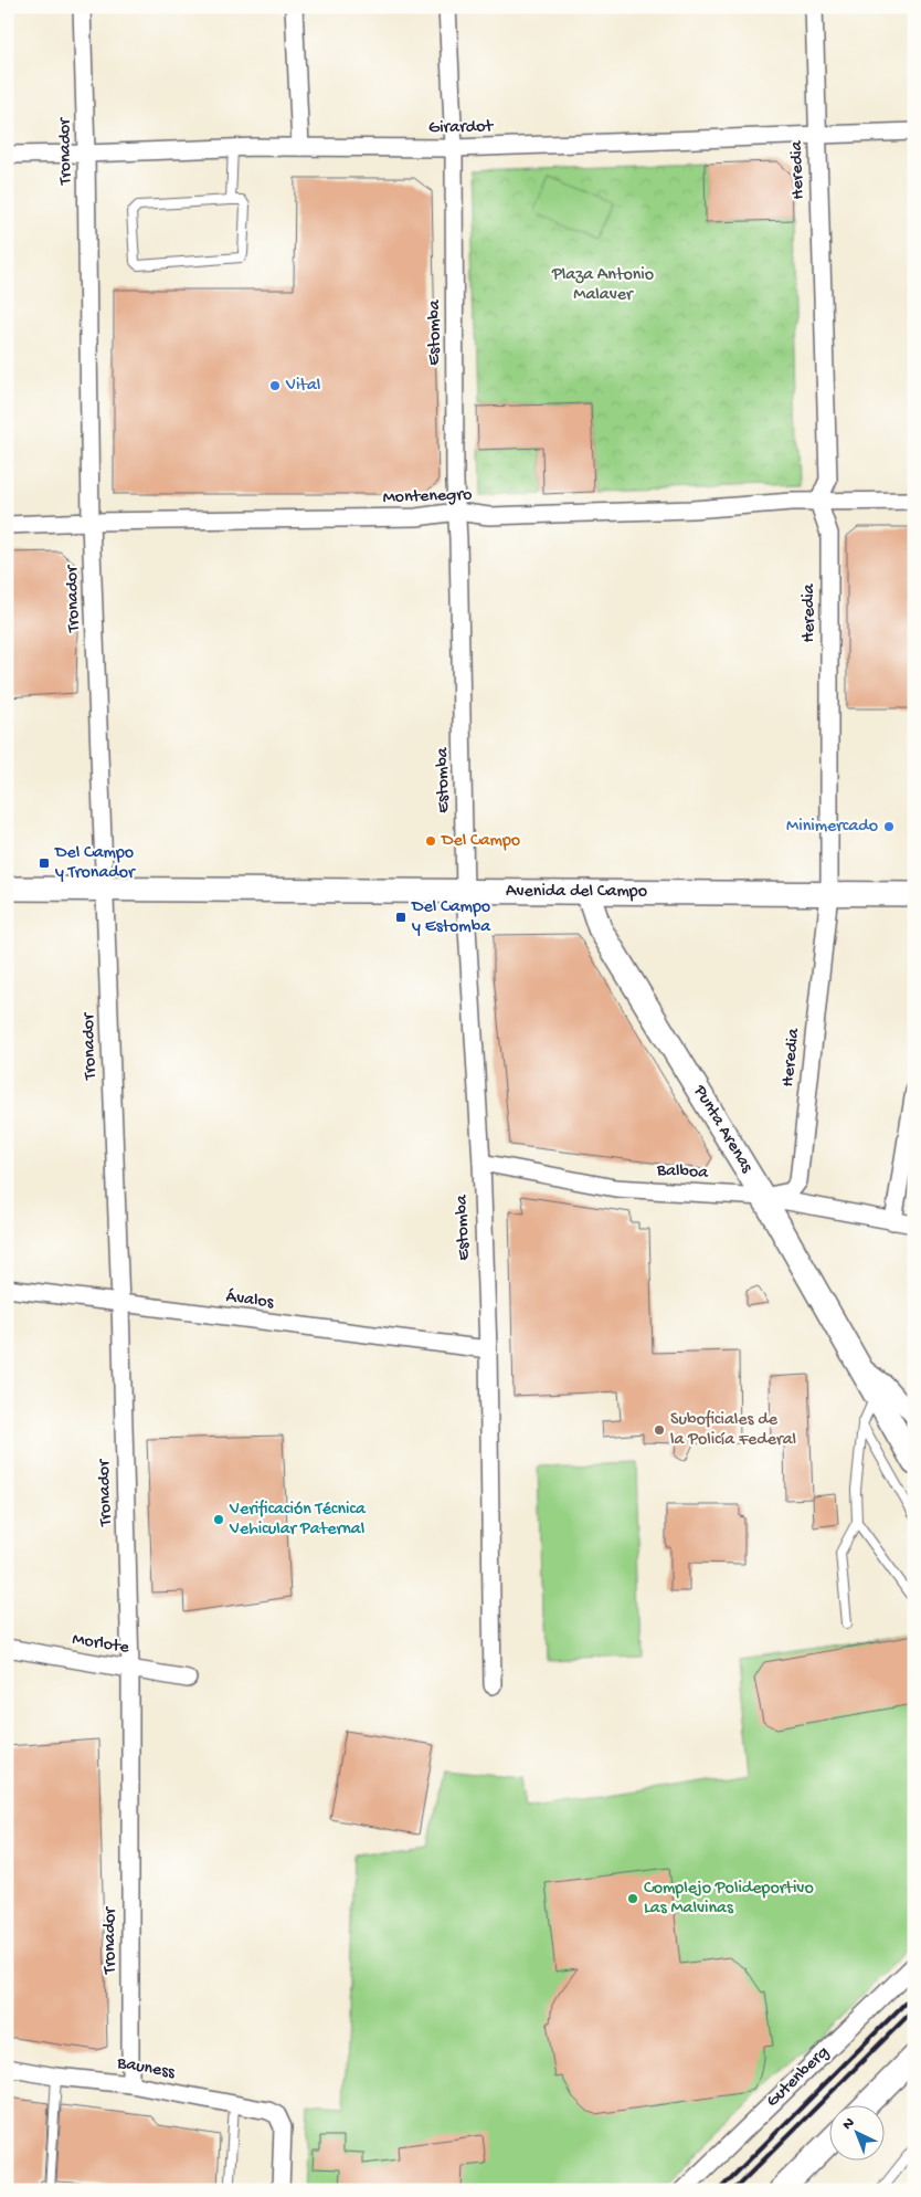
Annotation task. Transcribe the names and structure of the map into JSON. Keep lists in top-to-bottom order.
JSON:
{
  "streets": {
    "main road": ["Avenida del Campo", "Punta Arenas"],
    "street": [
      "Girardot",
      "Tronador",
      "Heredia",
      "Estomba",
      "Montenegro",
      "Balboa",
      "Ávalos",
      "Morlote",
      "Bauness",
      "Gutenberg"
    ]
  },
  "crossings": [
    ["Girardot", "Tronador"],
    ["Girardot", "Heredia"],
    ["Girardot", "Estomba"],
    ["Tronador", "Montenegro"],
    ["Tronador", "Avenida del Campo"],
    ["Tronador", "Ávalos"],
    ["Tronador", "Morlote"],
    ["Tronador", "Bauness"],
    ["Heredia", "Montenegro"],
    ["Heredia", "Avenida del Campo"],
    ["Heredia", "Punta Arenas"],
    ["Heredia", "Balboa"],
    ["Estomba", "Montenegro"],
    ["Estomba", "Avenida del Campo"],
    ["Estomba", "Balboa"],
    ["Estomba", "Ávalos"],
    ["Avenida del Campo", "Punta Arenas"],
    ["Punta Arenas", "Balboa"]
  ],
  "parks": ["Plaza Antonio Malaver"],
  "places": {
    "other": [
      "Vital",
      "Minimercado",
      "Del Campo",
      "Suboficiales de la Policía Federal",
      "Verificación Técnica Vehicular Paternal",
      "Complejo Polideportivo Las Malvinas"
    ],
    "transit": ["Del Campo y Tronador", "Del Campo y Estomba"]
  },
  "north": "top left"
}
